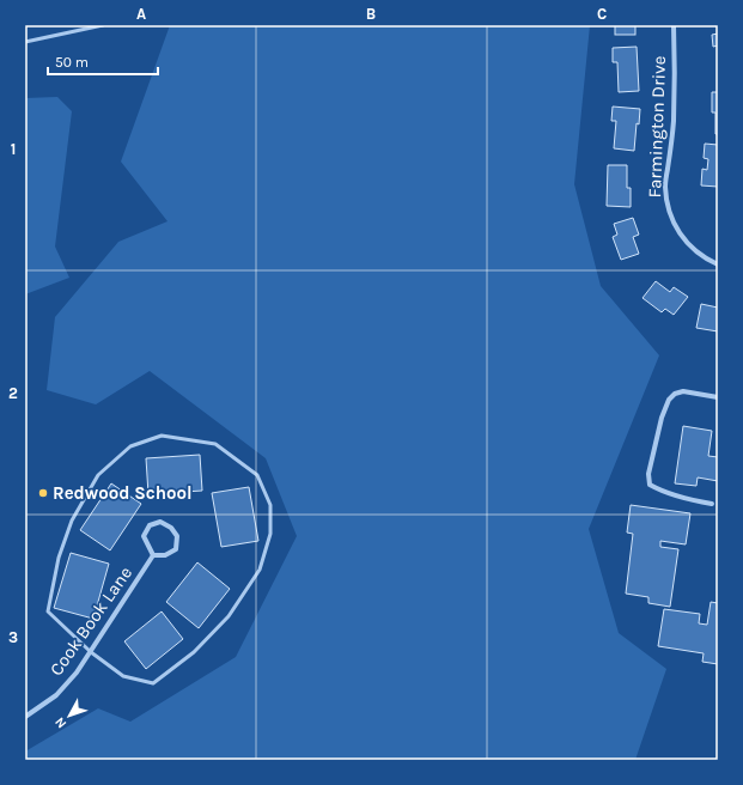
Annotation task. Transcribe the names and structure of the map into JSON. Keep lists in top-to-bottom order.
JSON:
{
  "streets": {
    "street": ["Farmington Drive", "Cook Book Lane"]
  },
  "places": ["Redwood School"],
  "scale_bar": "50 m",
  "north": "bottom left",
  "grid": {
    "columns": ["A", "B", "C"],
    "rows": ["1", "2", "3"]
  }
}
